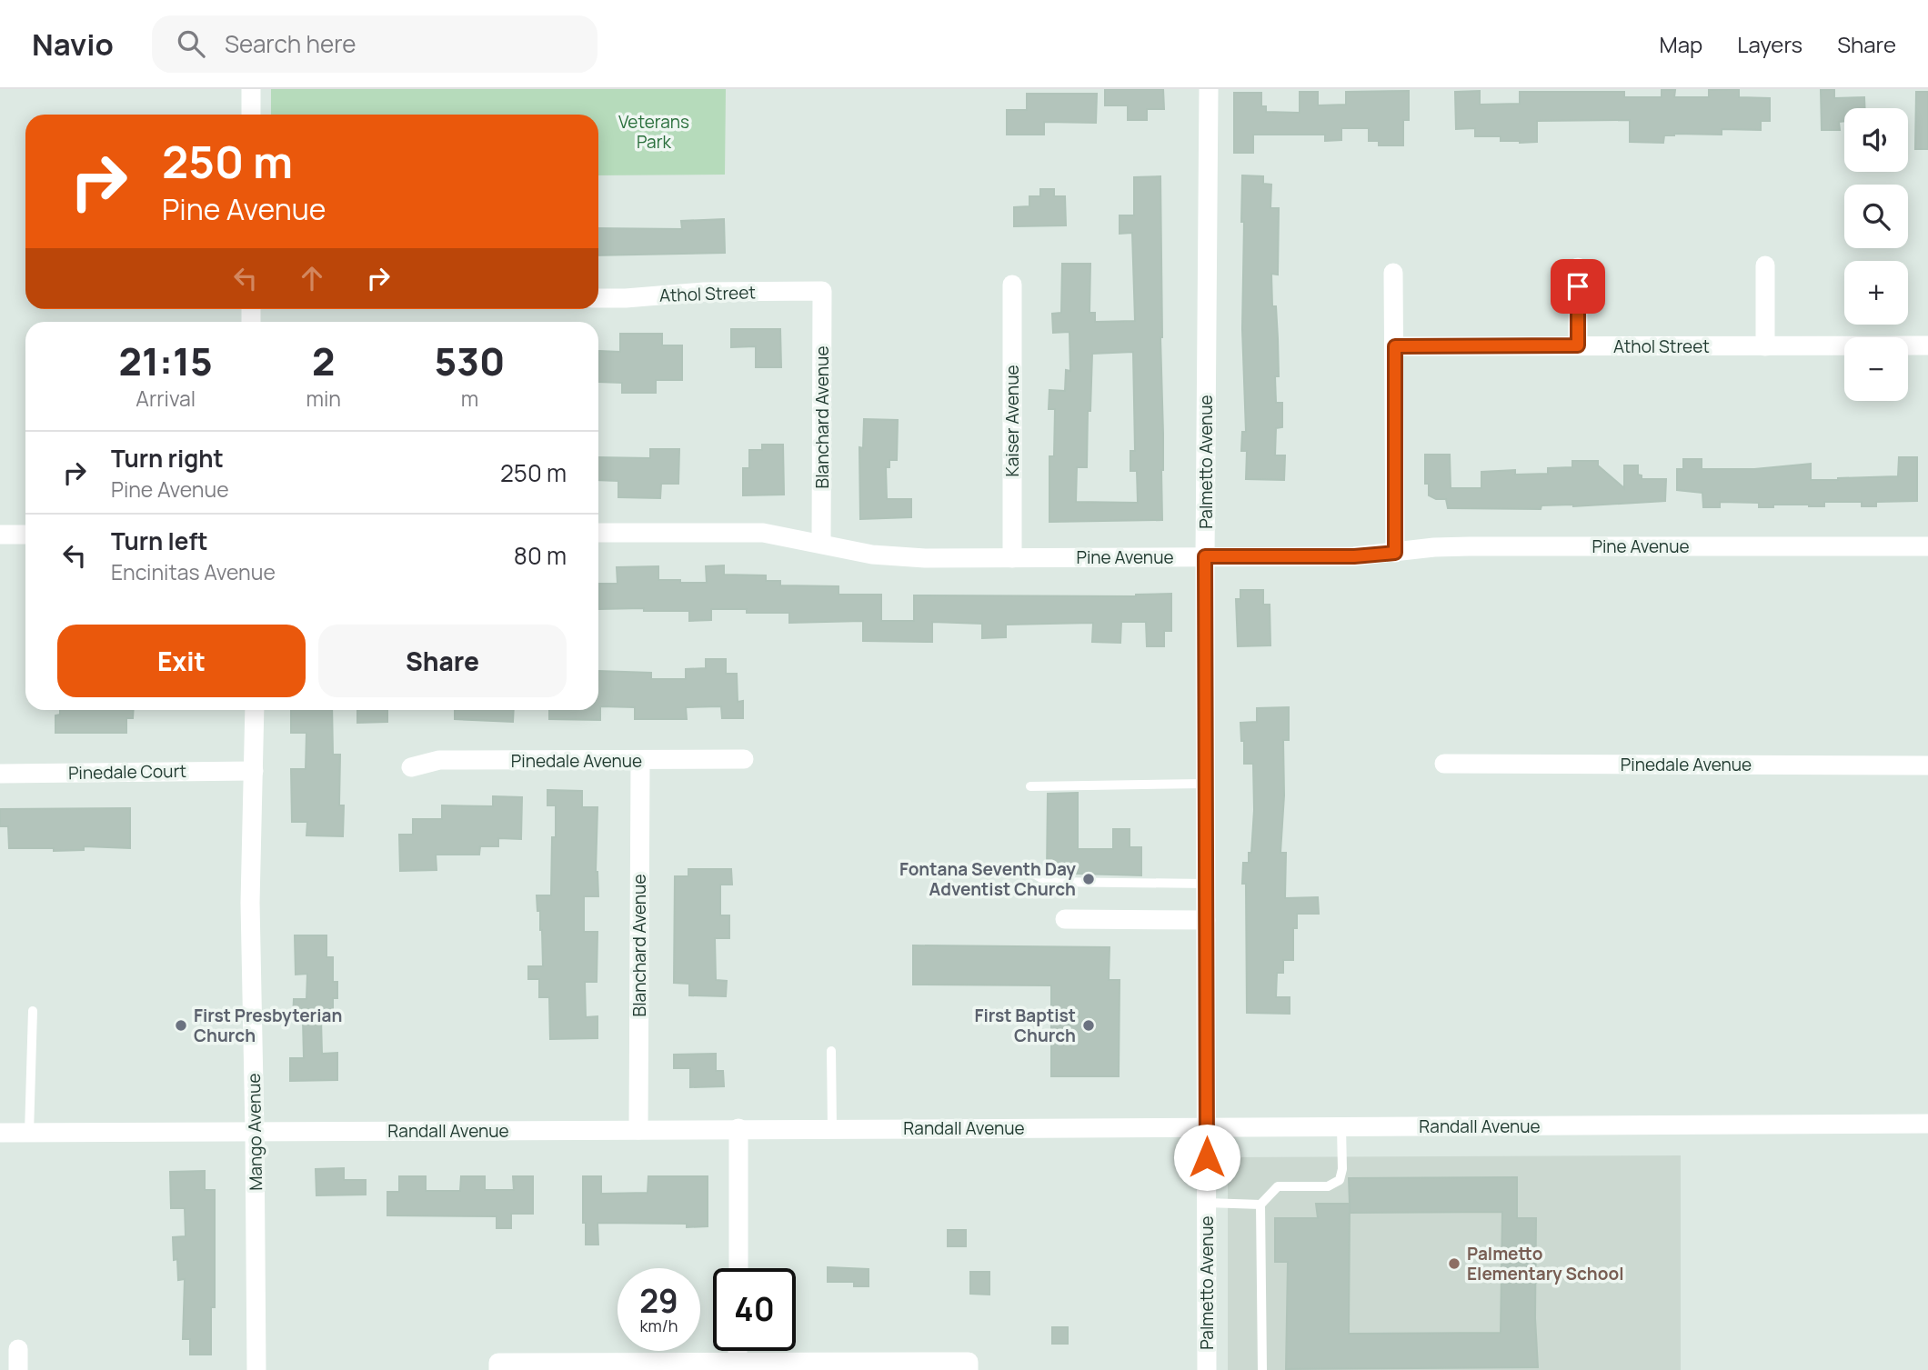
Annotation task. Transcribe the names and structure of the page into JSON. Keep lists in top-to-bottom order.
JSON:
{
  "streets": {
    "street": [
      "Athol Street",
      "Blanchard Avenue",
      "Kaiser Avenue",
      "Palmetto Avenue",
      "Pine Avenue",
      "Pinedale Avenue",
      "Pinedale Court",
      "Randall Avenue",
      "Mango Avenue"
    ]
  },
  "crossings": [
    ["Athol Street", "Blanchard Avenue"],
    ["Blanchard Avenue", "Pine Avenue"],
    ["Blanchard Avenue", "Pinedale Avenue"],
    ["Blanchard Avenue", "Randall Avenue"],
    ["Kaiser Avenue", "Pine Avenue"],
    ["Palmetto Avenue", "Pine Avenue"],
    ["Palmetto Avenue", "Randall Avenue"],
    ["Pinedale Court", "Mango Avenue"],
    ["Randall Avenue", "Mango Avenue"]
  ],
  "parks": ["Veterans Park"],
  "places": [
    "Fontana Seventh Day Adventist Church",
    "First Presbyterian Church",
    "First Baptist Church",
    "Palmetto Elementary School"
  ],
  "page": {
    "header": "Navio",
    "search": "Search here",
    "nav": ["Map", "Layers", "Share"],
    "map_buttons": ["+", "−"],
    "turn": ["250 m", "Pine Avenue"],
    "eta": [
      "21:15",
      "Arrival",
      "2",
      "min",
      "530",
      "m"
    ],
    "list": [
      {
        "name": "Turn right",
        "note": "Pine Avenue",
        "value": "250 m"
      },
      {
        "name": "Turn left",
        "note": "Encinitas Avenue",
        "value": "80 m"
      }
    ],
    "buttons": ["Exit", "Share"],
    "speed": "29 km/h",
    "limit": "40"
  }
}
